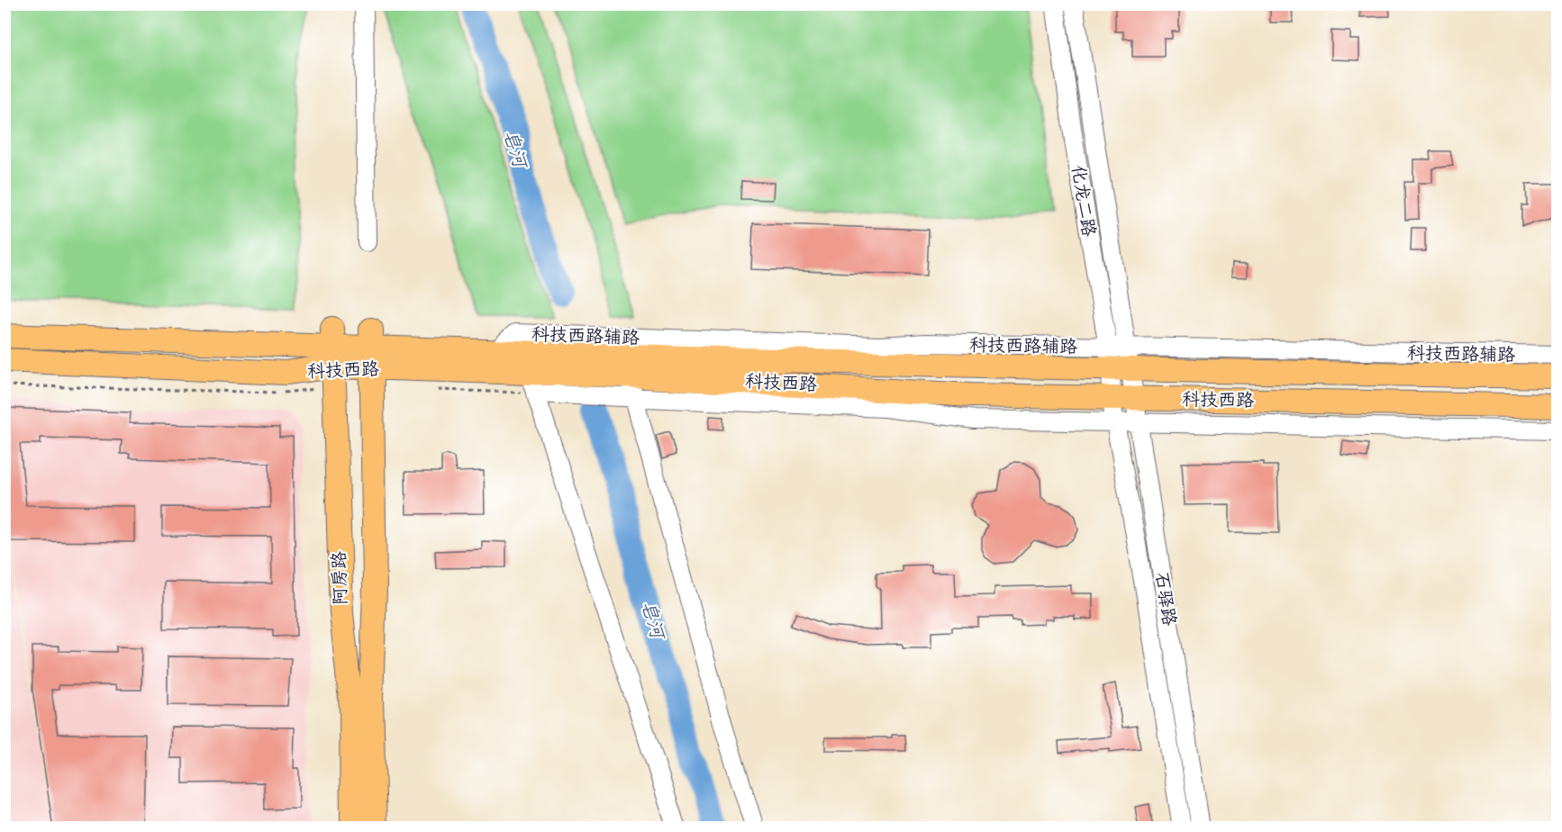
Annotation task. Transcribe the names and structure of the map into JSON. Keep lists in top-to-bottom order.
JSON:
{
  "streets": {
    "main road": ["科技西路", "阿房路"],
    "street": ["化龙二路", "科技西路辅路", "石驿路"]
  },
  "crossings": [
    ["化龙二路", "科技西路辅路"],
    ["化龙二路", "科技西路"],
    ["化龙二路", "石驿路"],
    ["科技西路辅路", "科技西路"],
    ["科技西路辅路", "石驿路"],
    ["科技西路", "阿房路"],
    ["科技西路", "石驿路"]
  ],
  "water": ["皂河"]
}
